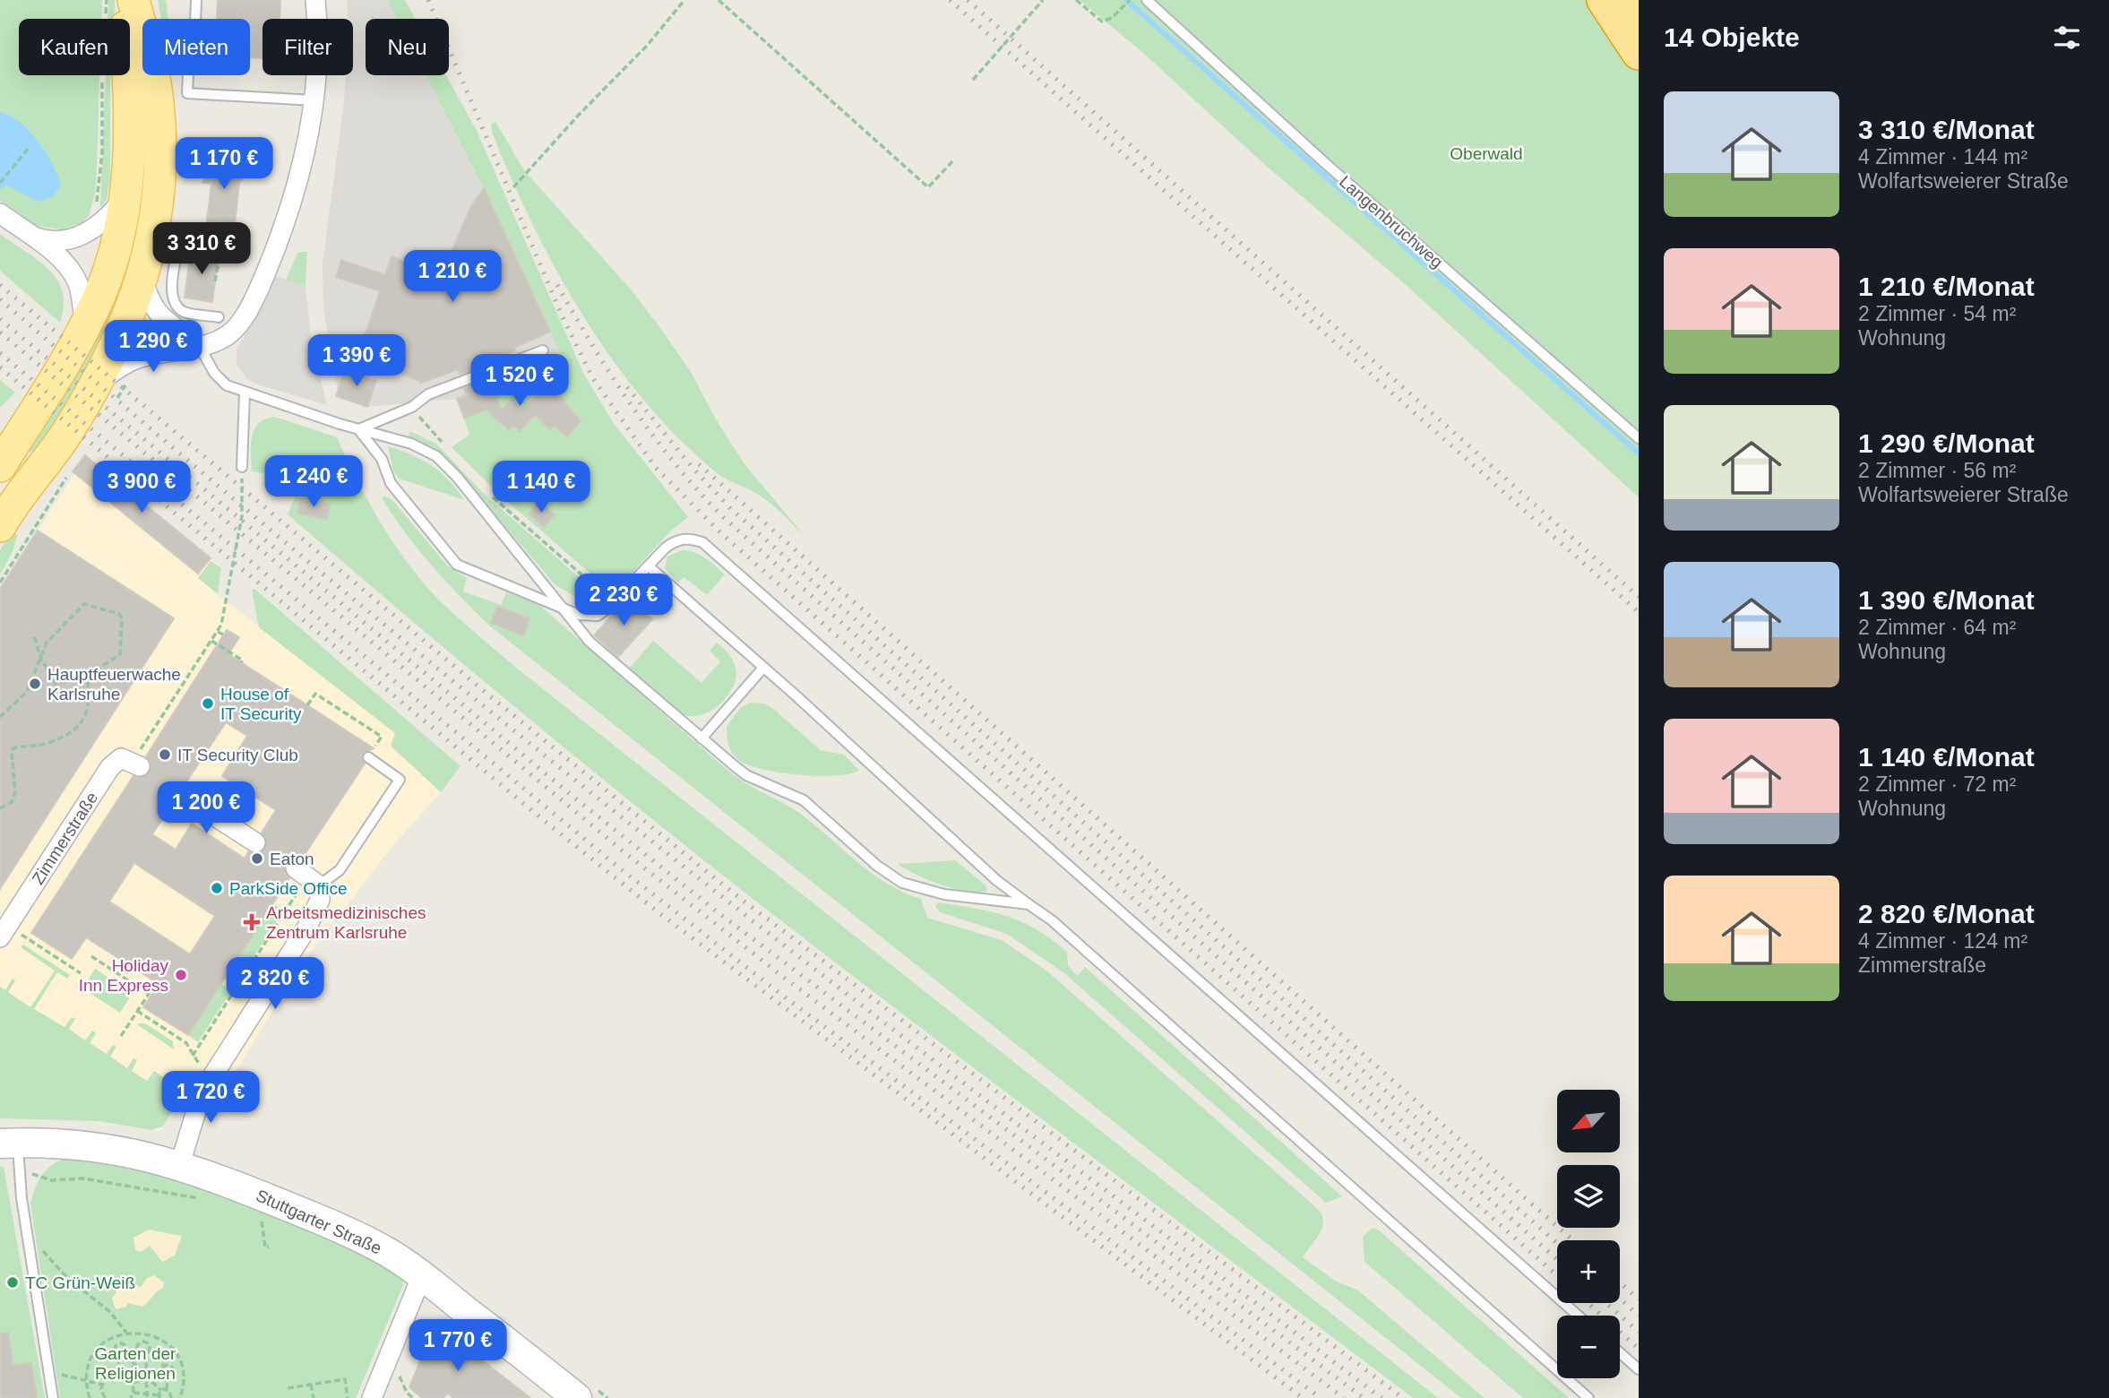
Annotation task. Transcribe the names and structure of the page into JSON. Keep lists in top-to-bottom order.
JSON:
{
  "streets": {
    "main road": ["Stuttgarter Straße"],
    "street": ["Zimmerstraße"],
    "lane": ["Langenbruchweg"]
  },
  "parks": ["Oberwald", "Garten der Religionen"],
  "places": {
    "other": [
      "Hauptfeuerwache Karlsruhe",
      "House of IT Security",
      "IT Security Club",
      "Eaton",
      "ParkSide Office",
      "Holiday Inn Express",
      "TC Grün-Weiß"
    ],
    "health": ["Arbeitsmedizinisches Zentrum Karlsruhe"]
  },
  "north": "bottom left",
  "page": {
    "heading": "14 Objekte",
    "chip": [
      "Kaufen",
      "Mieten",
      "Filter",
      "Neu"
    ],
    "list": [
      {
        "name": "3 310 €/Monat",
        "note": "4 Zimmer · 144 m² · Wolfartsweierer Straße"
      },
      {
        "name": "1 210 €/Monat",
        "note": "2 Zimmer · 54 m² · Wohnung"
      },
      {
        "name": "1 290 €/Monat",
        "note": "2 Zimmer · 56 m² · Wolfartsweierer Straße"
      },
      {
        "name": "1 390 €/Monat",
        "note": "2 Zimmer · 64 m² · Wohnung"
      },
      {
        "name": "1 140 €/Monat",
        "note": "2 Zimmer · 72 m² · Wohnung"
      },
      {
        "name": "2 820 €/Monat",
        "note": "4 Zimmer · 124 m² · Zimmerstraße"
      }
    ],
    "price": [
      "1 170 €",
      "3 310 €",
      "1 210 €",
      "1 290 €",
      "1 390 €",
      "1 520 €",
      "1 240 €",
      "3 900 €",
      "1 140 €",
      "2 230 €",
      "1 200 €",
      "2 820 €",
      "1 720 €",
      "1 770 €"
    ],
    "map_buttons": ["+", "−"]
  }
}
